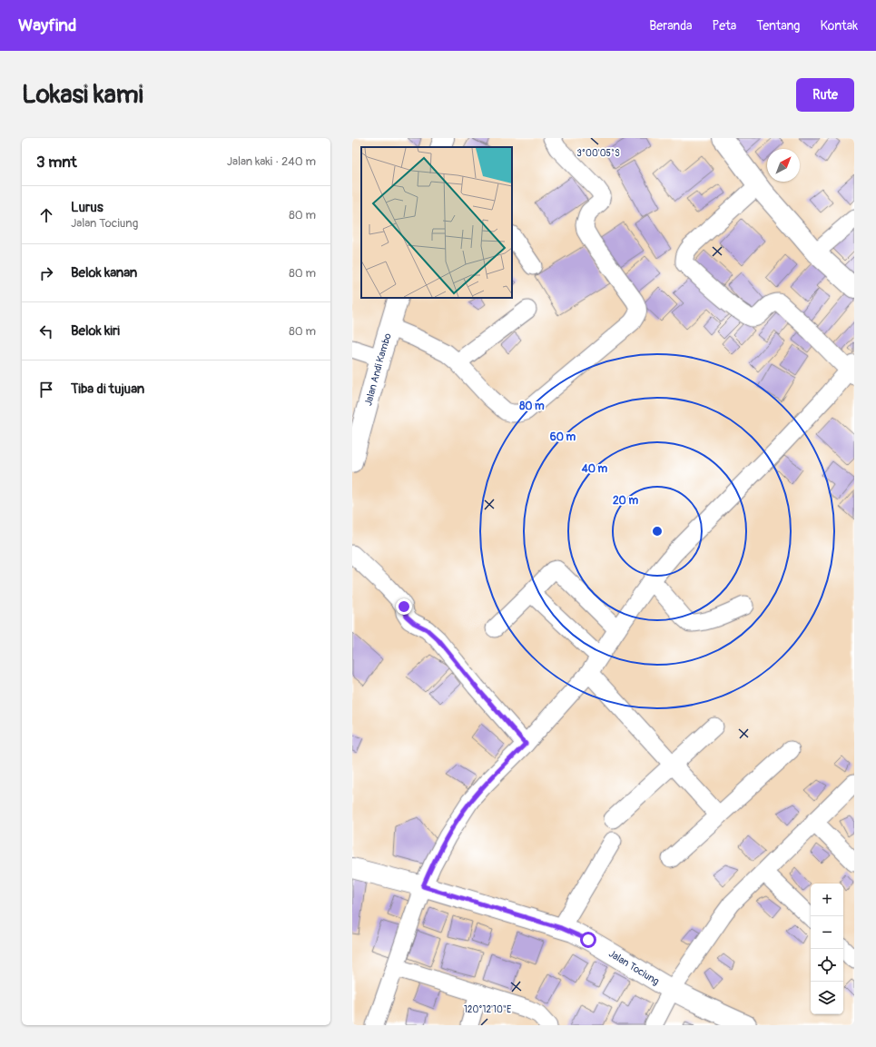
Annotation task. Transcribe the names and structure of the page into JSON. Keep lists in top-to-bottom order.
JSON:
{
  "streets": {
    "street": ["Jalan Andi Kambo", "Jalan Tociung"]
  },
  "north": "top right",
  "page": {
    "header": "Wayfind",
    "nav": [
      "Beranda",
      "Peta",
      "Tentang",
      "Kontak"
    ],
    "buttons": "Rute",
    "title": "Lokasi kami",
    "heading": ["3 mnt", "Jalan kaki · 240 m"],
    "list": [
      ["Lurus", "Jalan Tociung", "80 m"],
      ["Belok kanan", "80 m"],
      ["Belok kiri", "80 m"],
      "Tiba di tujuan"
    ],
    "map_buttons": ["+", "−"]
  },
  "coordinates": ["3°00'05\"S", "120°12'10\"E"],
  "rings": [
    "80 m",
    "60 m",
    "40 m",
    "20 m"
  ]
}
